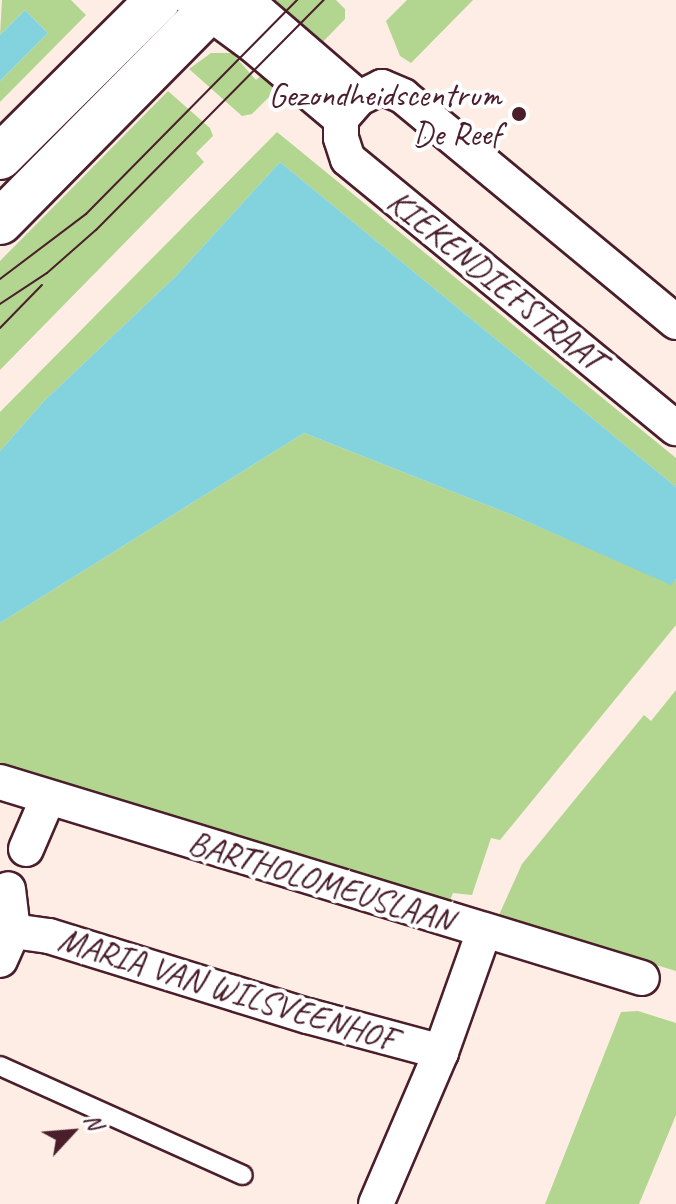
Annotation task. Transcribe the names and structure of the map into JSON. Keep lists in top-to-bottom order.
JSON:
{
  "streets": {
    "street": ["KIEKENDIEFSTRAAT", "BARTHOLOMEUSLAAN", "MARIA VAN WILSVEENHOF"]
  },
  "crossings": [
    ["BARTHOLOMEUSLAAN", "MARIA VAN WILSVEENHOF"]
  ],
  "places": ["Gezondheidscentrum De Reef"],
  "north": "top right"
}
